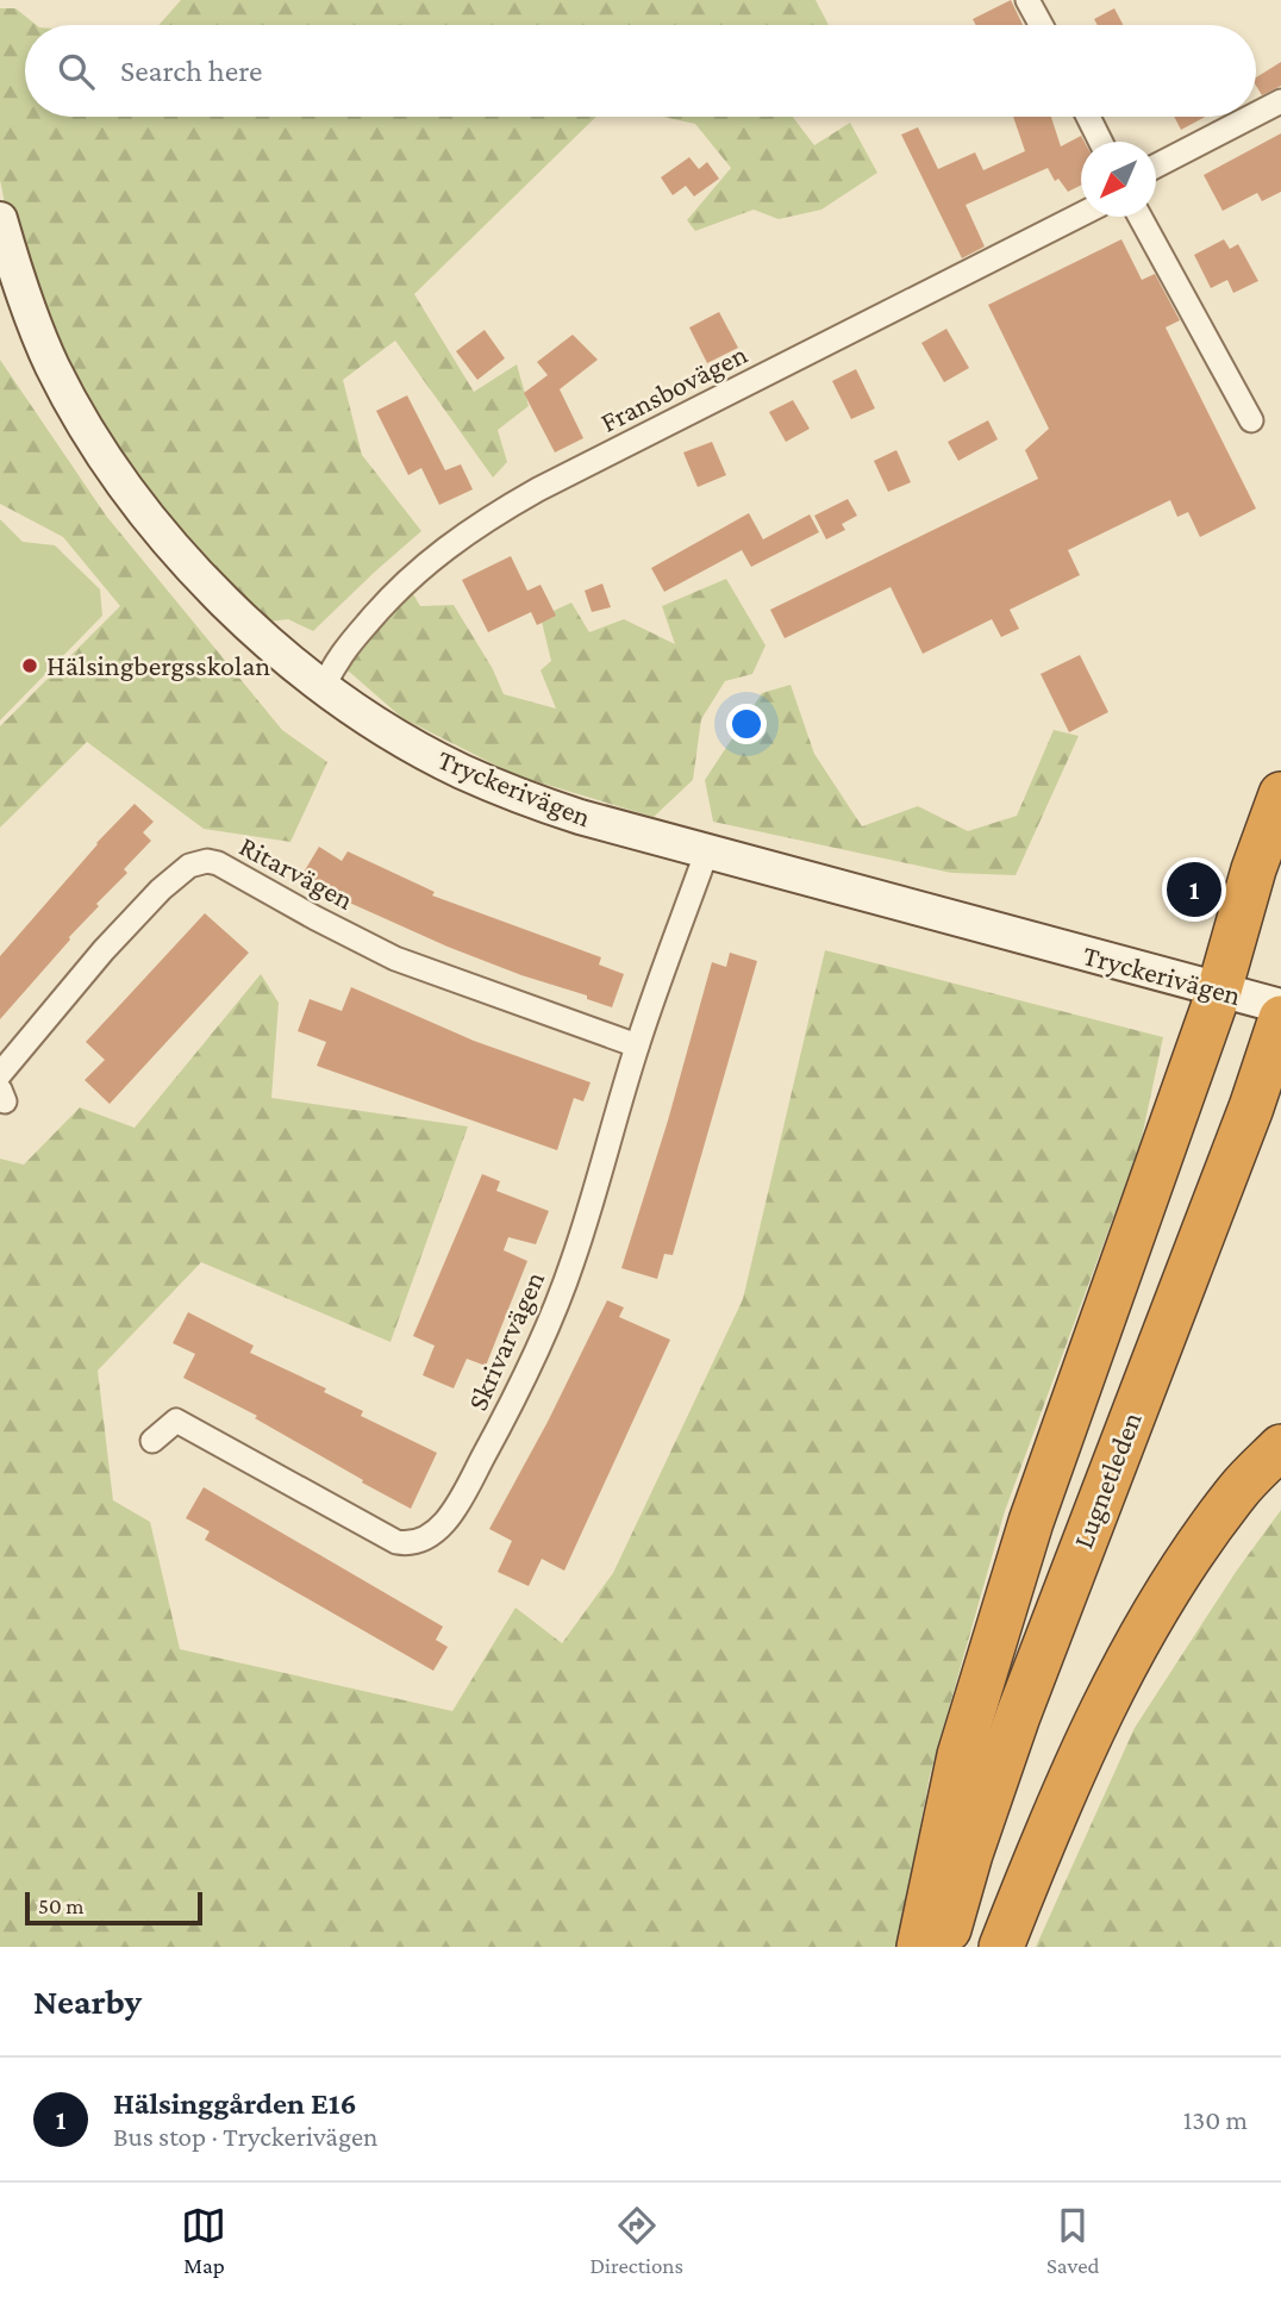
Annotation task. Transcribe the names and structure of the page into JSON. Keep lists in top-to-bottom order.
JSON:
{
  "streets": {
    "highway": ["Lugnetleden"],
    "street": [
      "Fransbovägen",
      "Tryckerivägen",
      "Ritarvägen",
      "Skrivarvägen"
    ]
  },
  "crossings": [
    ["Fransbovägen", "Tryckerivägen"],
    ["Tryckerivägen", "Skrivarvägen"],
    ["Ritarvägen", "Skrivarvägen"]
  ],
  "places": ["Hälsingbergsskolan"],
  "scale_bar": "50 m",
  "north": "bottom left",
  "page": {
    "search": "Search here",
    "pins": "1",
    "scale": "50 m",
    "heading": "Nearby",
    "list": [
      {
        "mark": "1",
        "name": "Hälsinggården E16",
        "note": "Bus stop · Tryckerivägen",
        "value": "130 m"
      }
    ],
    "nav": ["Map", "Directions", "Saved"]
  }
}
